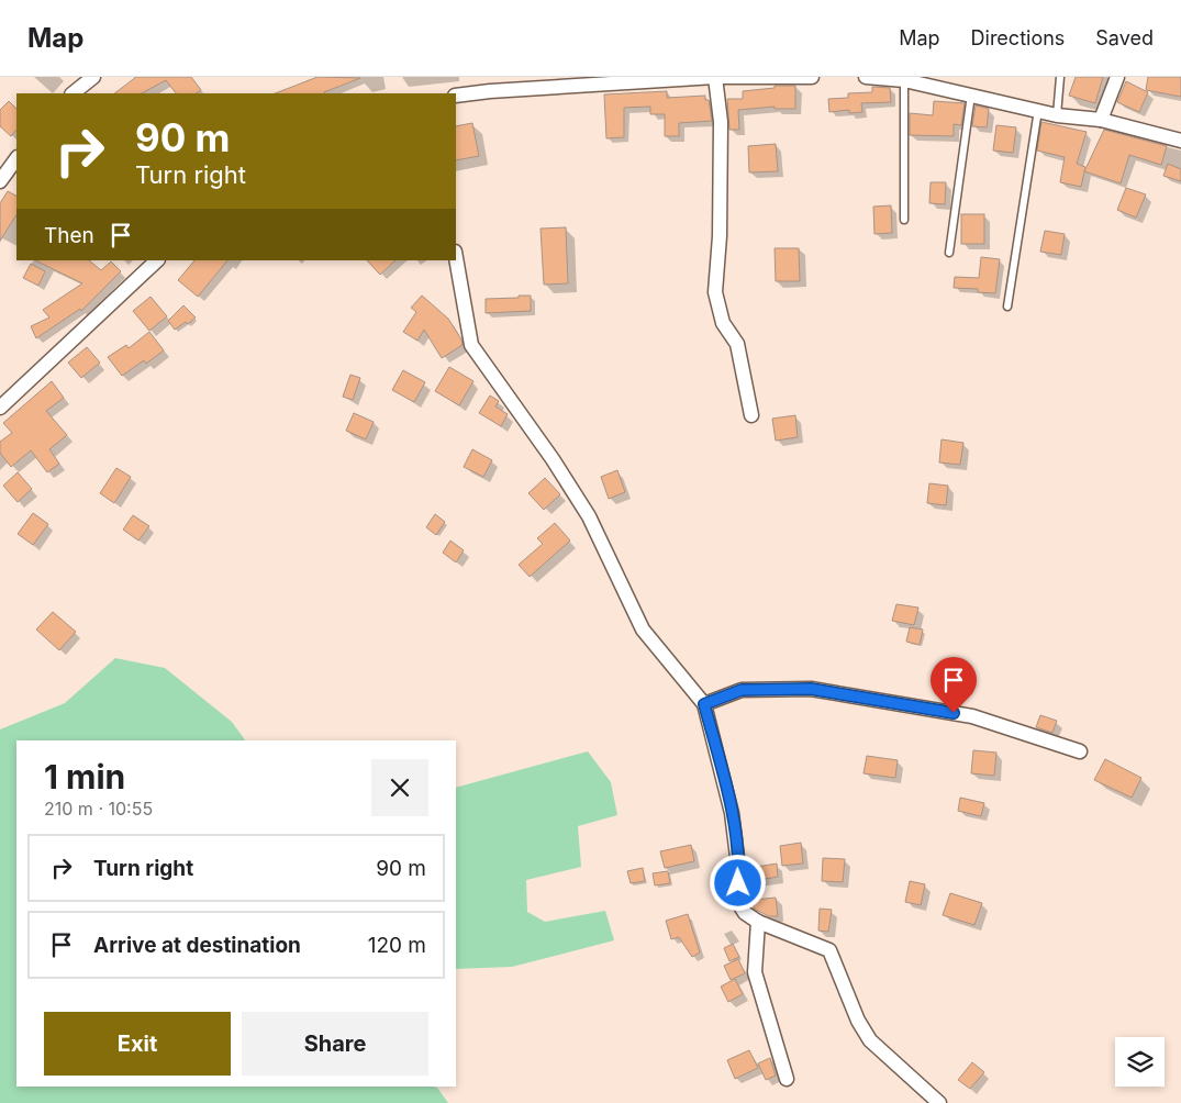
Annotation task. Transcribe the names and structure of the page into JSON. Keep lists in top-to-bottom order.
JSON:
{
  "page": {
    "header": "Map",
    "nav": ["Map", "Directions", "Saved"],
    "turn": ["90 m", "Turn right"],
    "then": "Then",
    "heading": ["1 min", "210 m · 10:55"],
    "list": [
      {
        "name": "Turn right",
        "value": "90 m"
      },
      {
        "name": "Arrive at destination",
        "value": "120 m"
      }
    ],
    "buttons": ["Exit", "Share"]
  }
}
